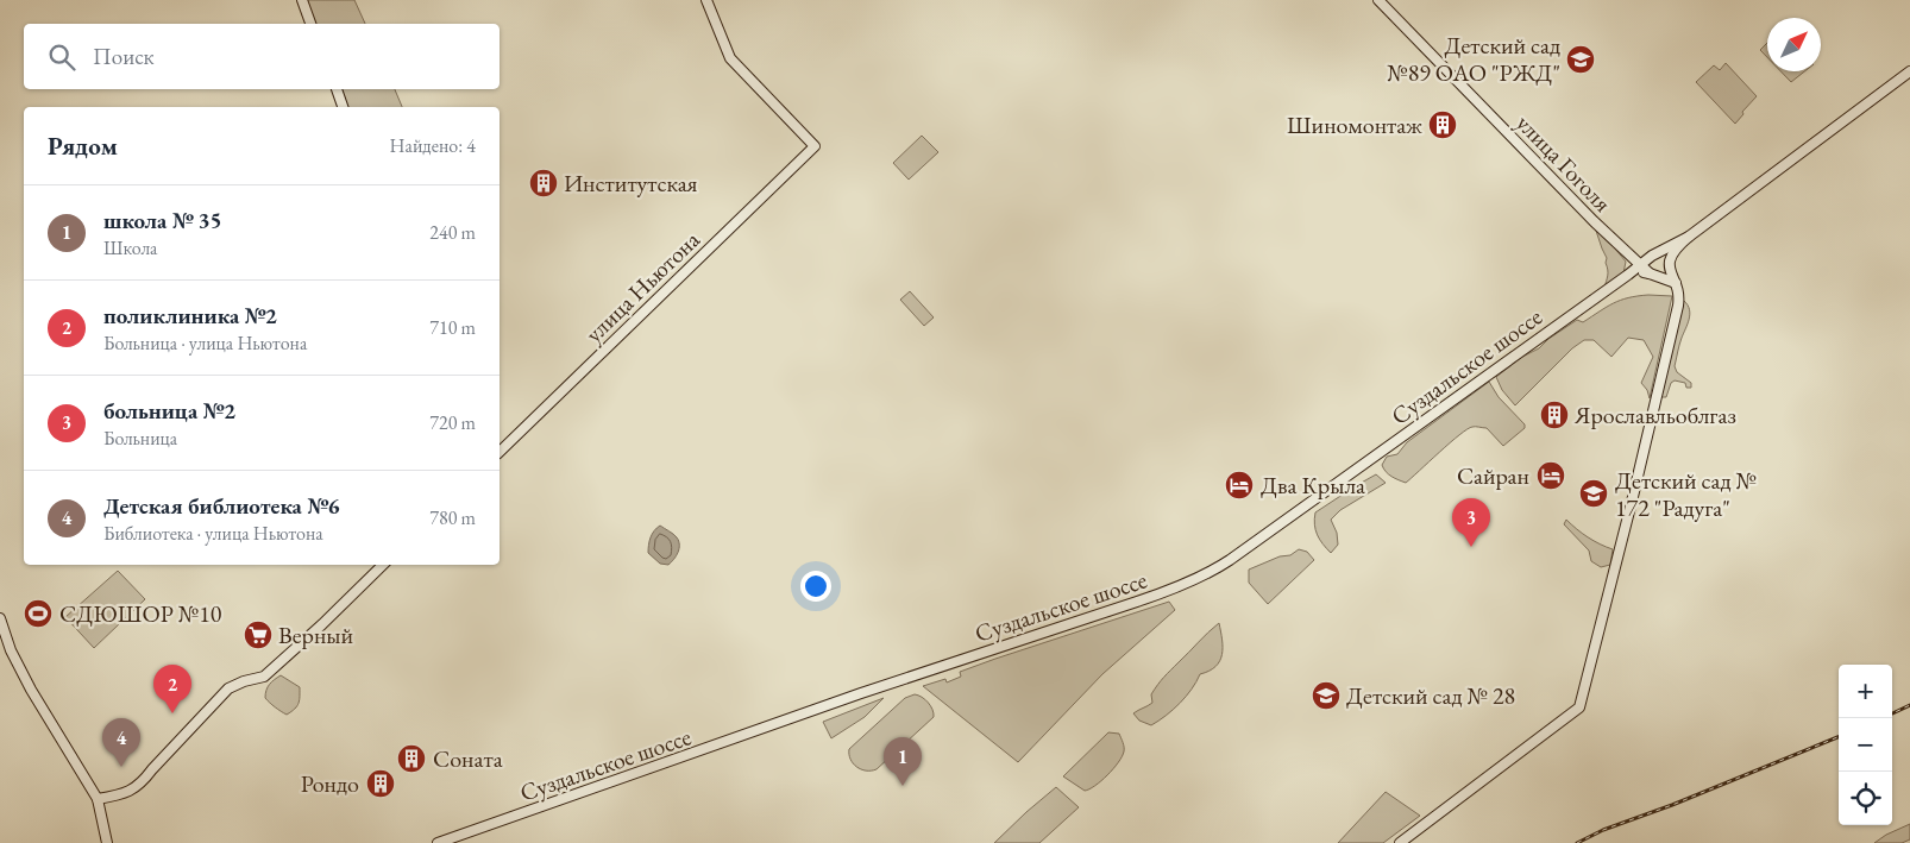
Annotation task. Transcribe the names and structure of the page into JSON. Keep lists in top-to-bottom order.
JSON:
{
  "streets": {
    "street": ["улица Гоголя", "улица Ньютона", "Суздальское шоссе"]
  },
  "crossings": [
    ["улица Гоголя", "Суздальское шоссе"]
  ],
  "places": {
    "school or university": ["Детский сад №89 ОАО \"РЖД\"", "Детский сад № 172 \"Радуга\"", "Детский сад № 28"],
    "building": [
      "Шиномонтаж",
      "Институтская",
      "Ярославльоблгаз",
      "Соната",
      "Рондо"
    ],
    "hotel": ["Сайран", "Два Крыла"],
    "sports": ["СДЮШОР №10"],
    "supermarket": ["Верный"]
  },
  "north": "top right",
  "page": {
    "search": "Поиск",
    "heading": ["Рядом", "Найдено: 4"],
    "list": [
      {
        "mark": "1",
        "name": "школа № 35",
        "note": "Школа",
        "value": "240 m"
      },
      {
        "mark": "2",
        "name": "поликлиника №2",
        "note": "Больница · улица Ньютона",
        "value": "710 m"
      },
      {
        "mark": "3",
        "name": "больница №2",
        "note": "Больница",
        "value": "720 m"
      },
      {
        "mark": "4",
        "name": "Детская библиотека №6",
        "note": "Библиотека · улица Ньютона",
        "value": "780 m"
      }
    ],
    "pins": [
      "3",
      "2",
      "4",
      "1"
    ],
    "map_buttons": ["+", "−"]
  }
}
